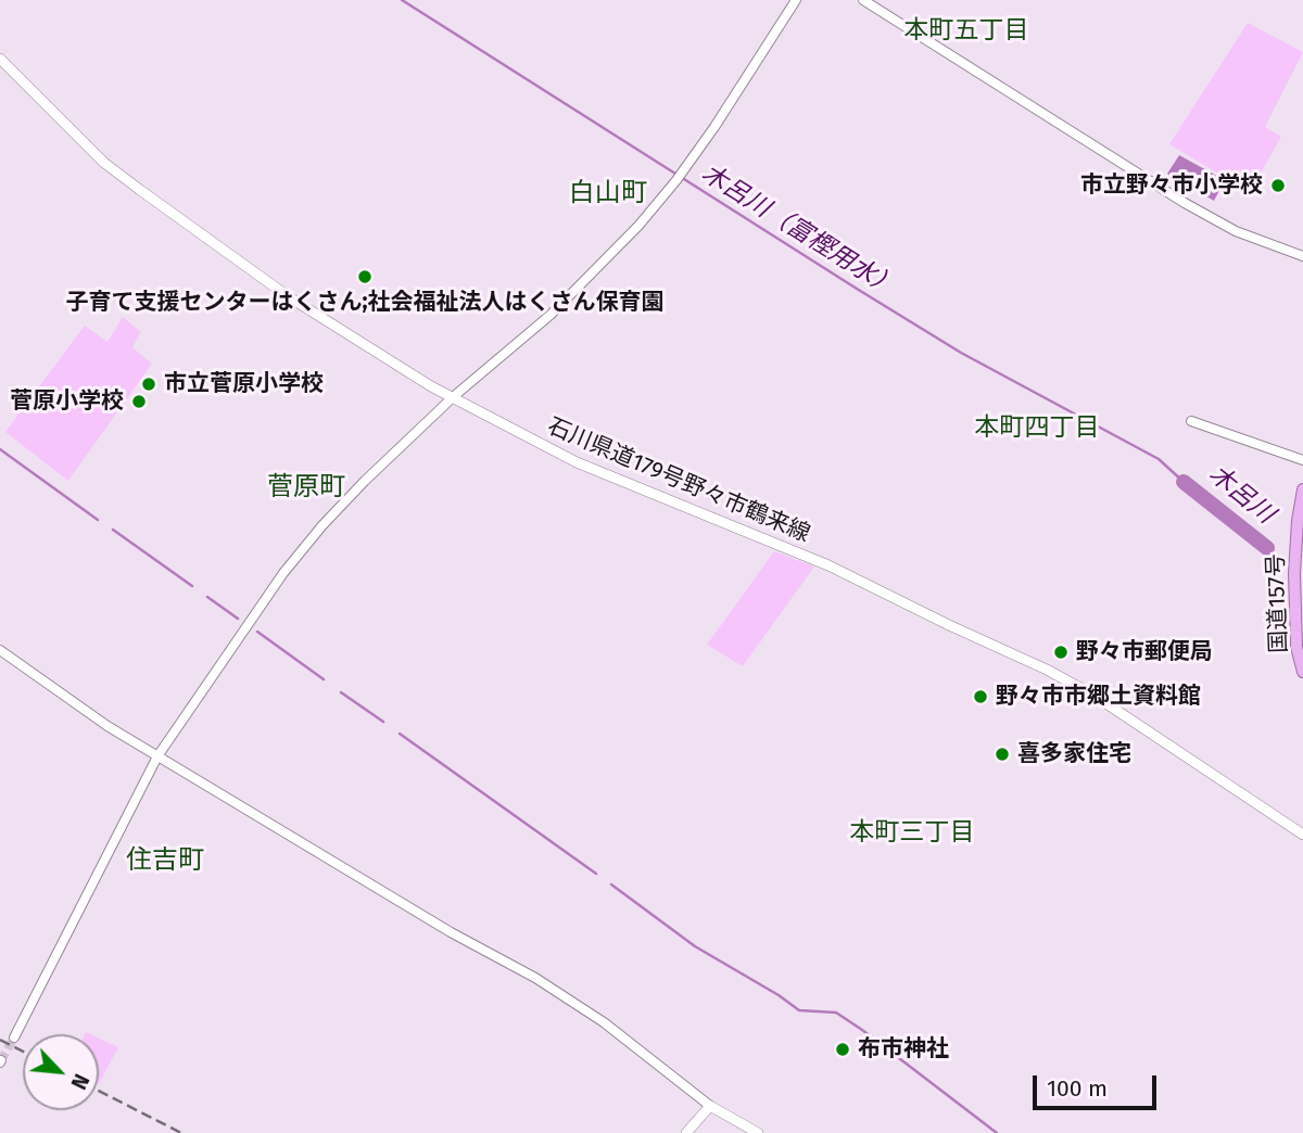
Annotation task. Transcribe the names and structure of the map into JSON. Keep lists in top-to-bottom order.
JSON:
{
  "streets": {
    "highway": ["国道157号"],
    "main road": ["石川県道179号野々市鶴来線"]
  },
  "districts": [
    "本町五丁目",
    "白山町",
    "本町四丁目",
    "菅原町",
    "本町三丁目",
    "住吉町"
  ],
  "water": ["木呂川（富樫用水）", "木呂川"],
  "places": [
    "市立野々市小学校",
    "子育て支援センターはくさん;社会福祉法人はくさん保育園",
    "市立菅原小学校",
    "菅原小学校",
    "野々市郵便局",
    "野々市市郷土資料館",
    "喜多家住宅",
    "布市神社"
  ],
  "scale_bar": "100 m",
  "north": "bottom right"
}
